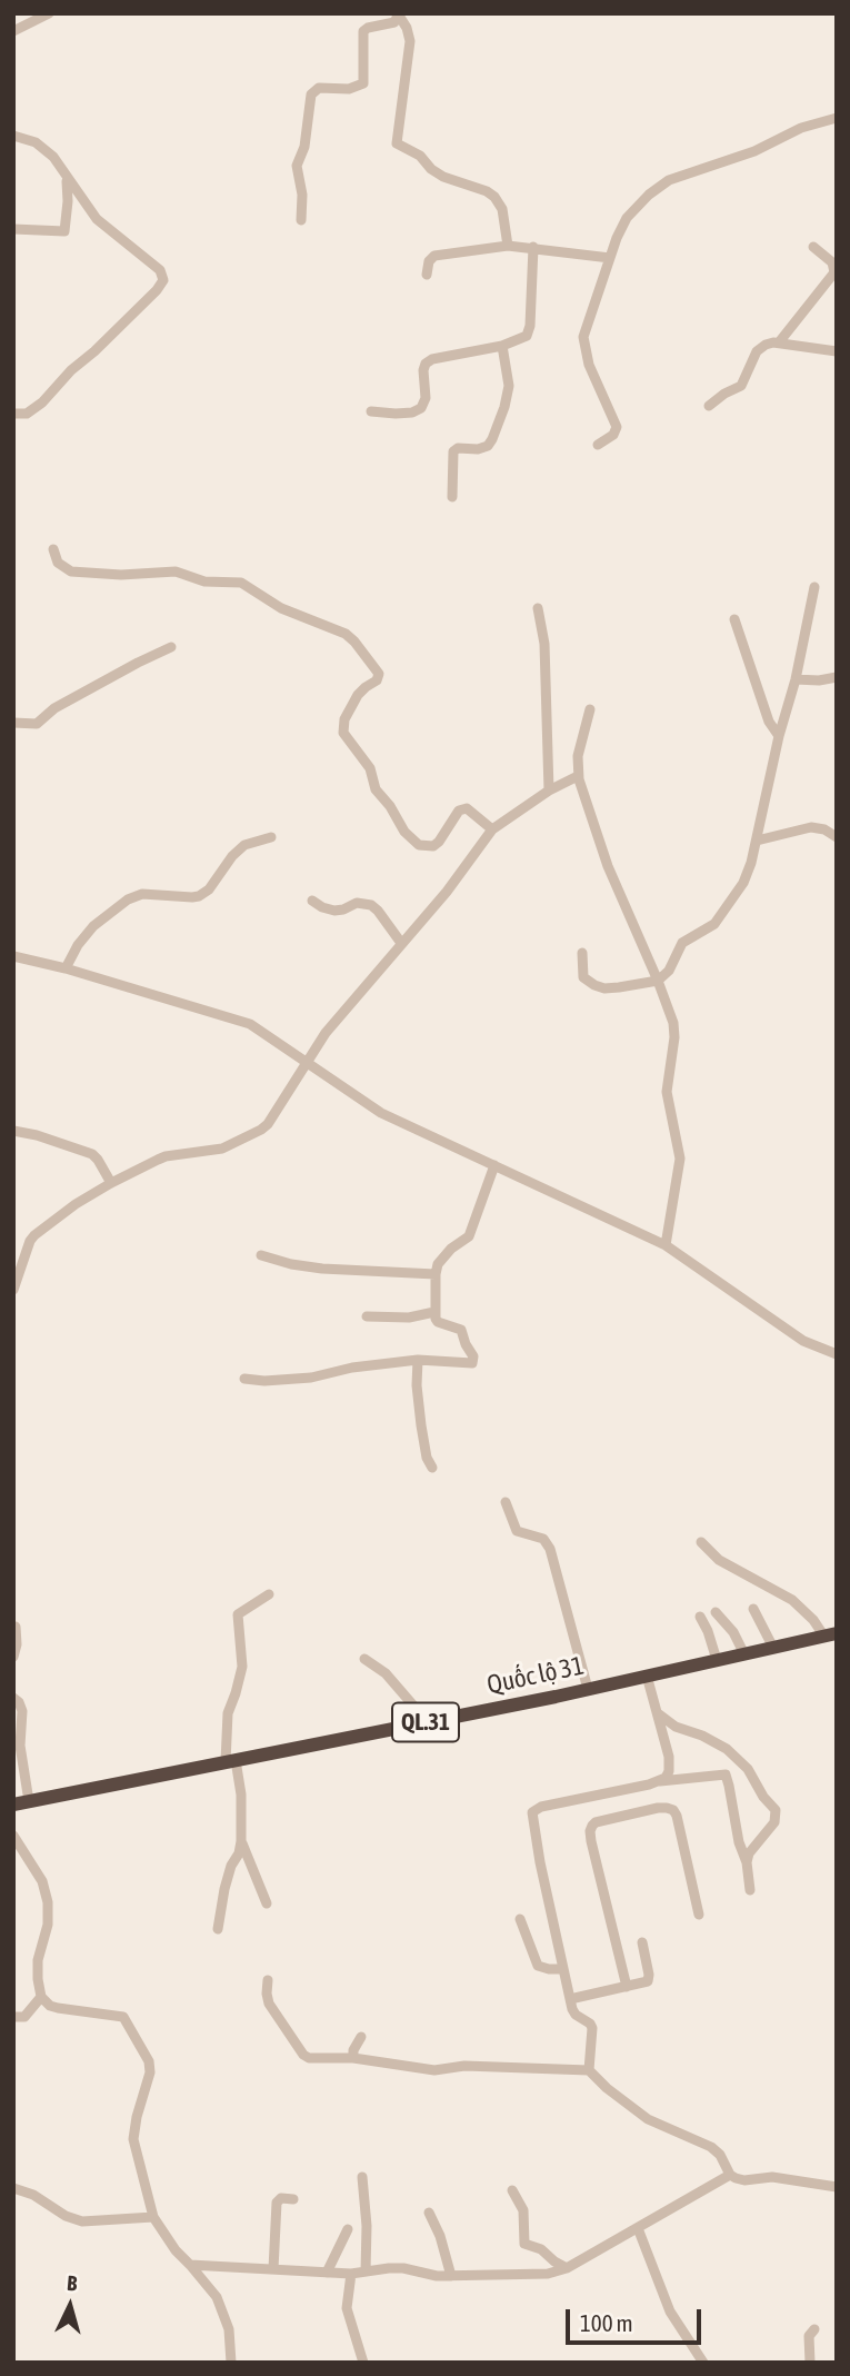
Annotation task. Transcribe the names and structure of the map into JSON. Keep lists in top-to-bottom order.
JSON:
{
  "streets": {
    "highway": ["Quốc lộ 31", "QL.31"]
  },
  "scale_bar": "100 m",
  "north": "top"
}
